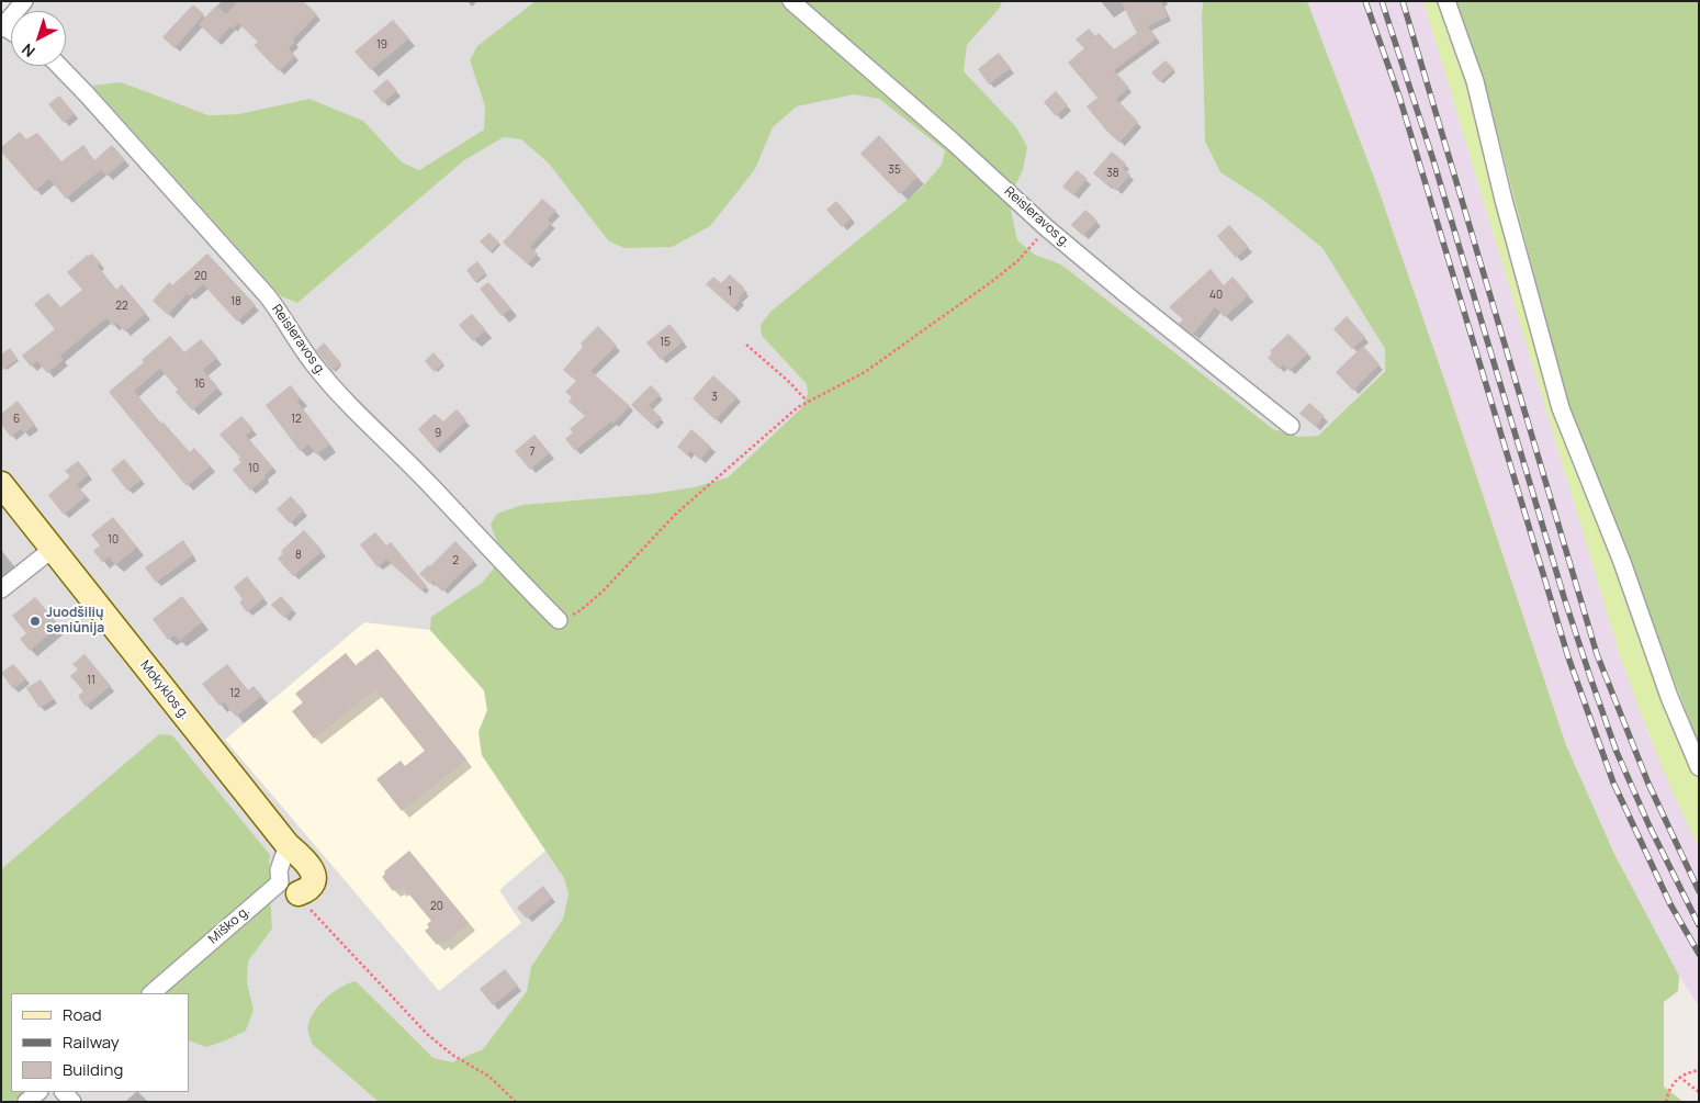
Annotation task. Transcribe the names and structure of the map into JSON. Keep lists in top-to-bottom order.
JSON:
{
  "streets": {
    "main road": ["Mokyklos g."],
    "street": ["Reisleravos g.", "Miško g."]
  },
  "crossings": [
    ["Mokyklos g.", "Miško g."]
  ],
  "places": ["Juodšilių seniūnija"],
  "house_numbers": [
    "19",
    "35",
    "38",
    "20",
    "1",
    "40",
    "18",
    "22",
    "15",
    "16",
    "3",
    "6",
    "12",
    "9",
    "7",
    "10",
    "10",
    "8",
    "2",
    "11",
    "12",
    "20"
  ],
  "legend": ["Road", "Railway", "Building"],
  "north": "bottom left"
}
